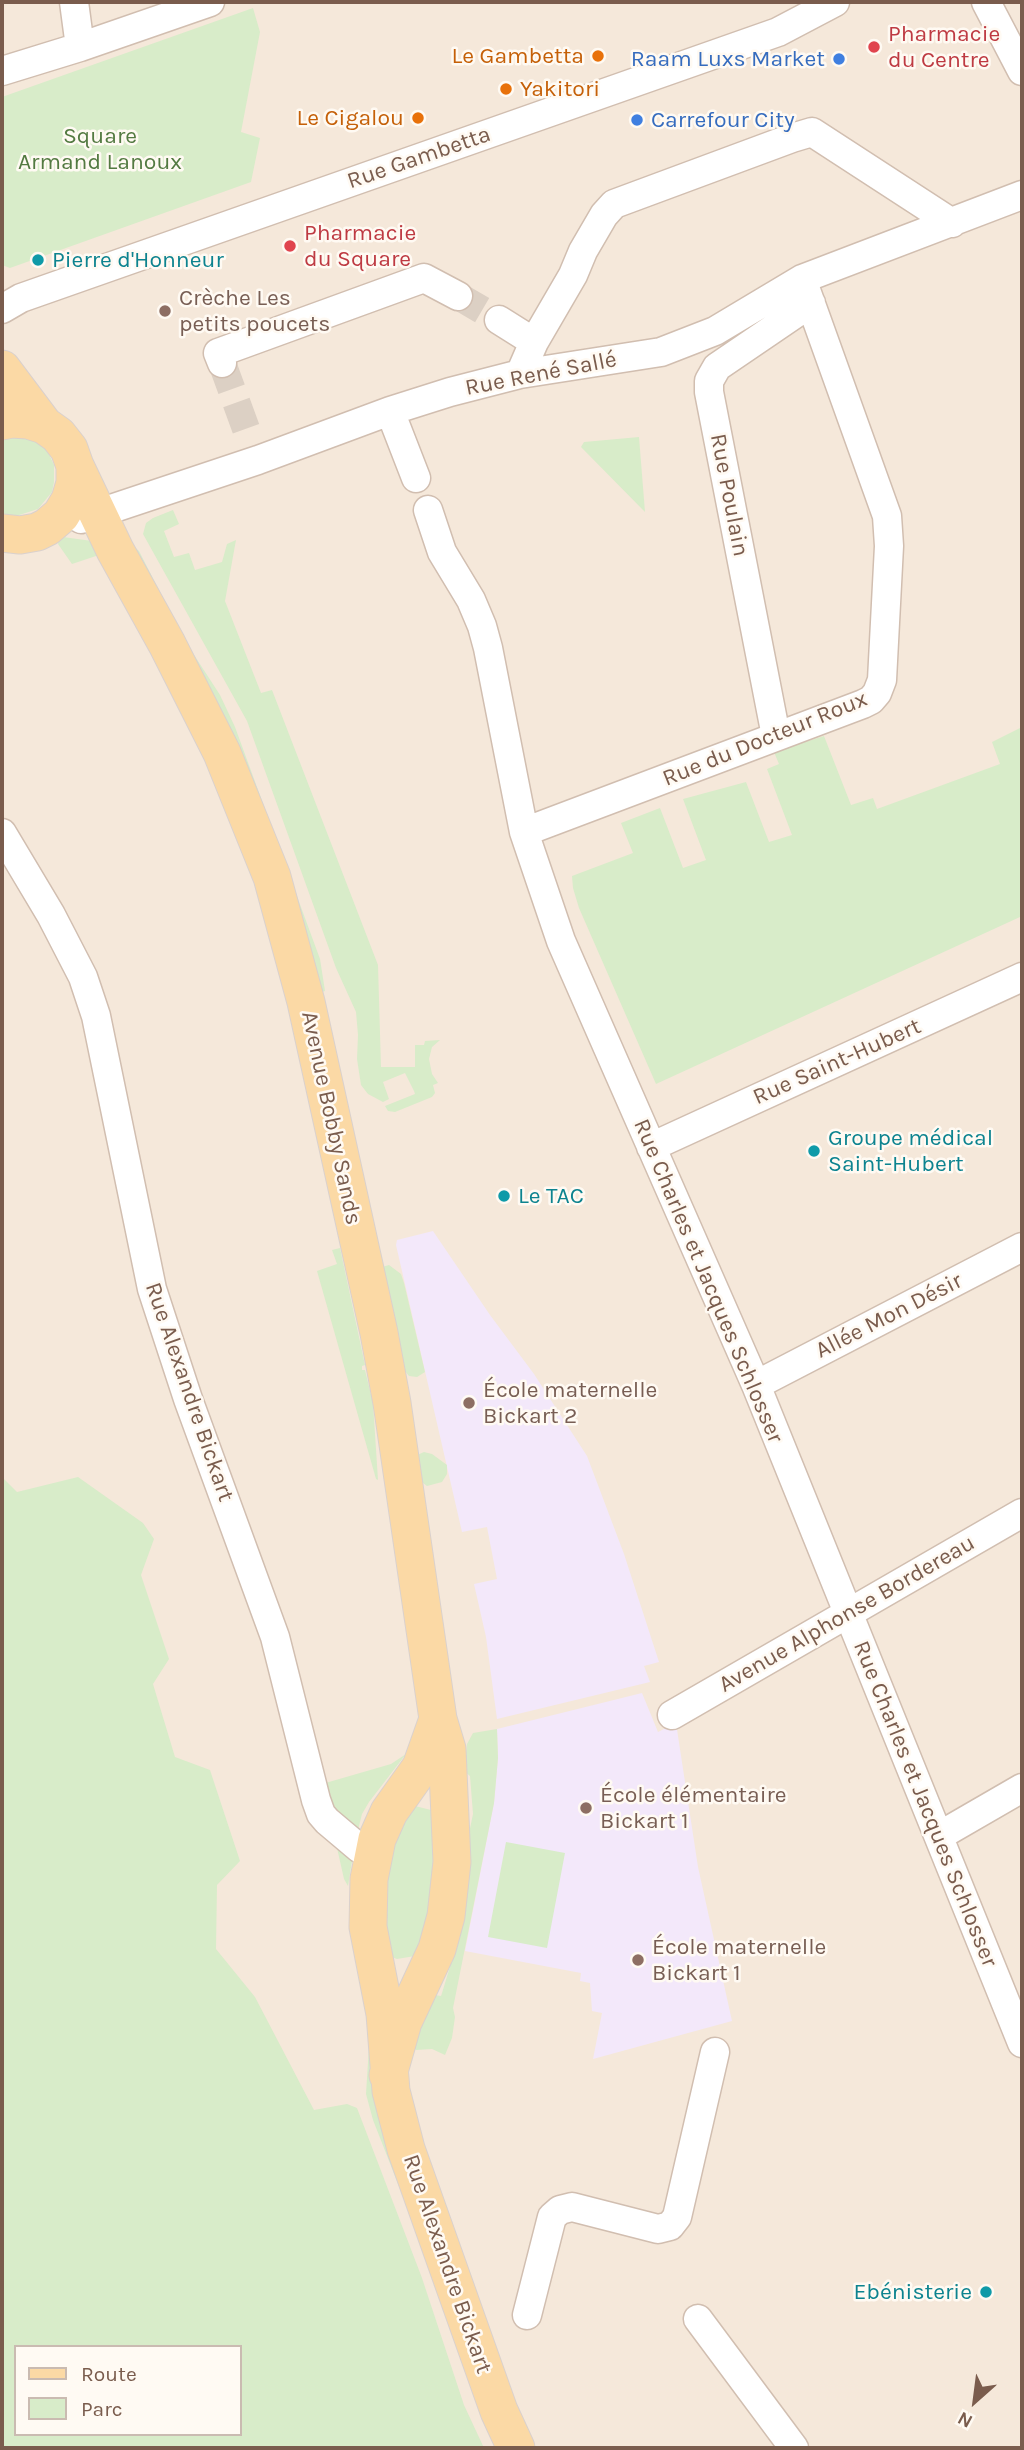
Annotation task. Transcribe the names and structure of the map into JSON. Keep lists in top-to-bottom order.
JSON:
{
  "streets": {
    "main road": ["Avenue Bobby Sands", "Rue Alexandre Bickart"],
    "street": [
      "Rue Gambetta",
      "Rue René Sallé",
      "Rue Poulain",
      "Rue du Docteur Roux",
      "Rue Saint-Hubert",
      "Rue Charles et Jacques Schlosser",
      "Allée Mon Désir",
      "Avenue Alphonse Bordereau"
    ]
  },
  "crossings": [
    ["Rue René Sallé", "Rue Poulain"],
    ["Rue René Sallé", "Rue du Docteur Roux"],
    ["Rue René Sallé", "Avenue Bobby Sands"],
    ["Rue Poulain", "Rue du Docteur Roux"],
    ["Rue du Docteur Roux", "Rue Charles et Jacques Schlosser"],
    ["Rue Saint-Hubert", "Rue Charles et Jacques Schlosser"],
    ["Avenue Bobby Sands", "Rue Alexandre Bickart"],
    ["Rue Charles et Jacques Schlosser", "Allée Mon Désir"],
    ["Rue Charles et Jacques Schlosser", "Avenue Alphonse Bordereau"]
  ],
  "parks": ["Square Armand Lanoux"],
  "places": [
    "Pharmacie du Centre",
    "Le Gambetta",
    "Raam Luxs Market",
    "Yakitori",
    "Le Cigalou",
    "Carrefour City",
    "Pharmacie du Square",
    "Pierre d'Honneur",
    "Crèche Les petits poucets",
    "Groupe médical Saint-Hubert",
    "Le TAC",
    "École maternelle Bickart 2",
    "École élémentaire Bickart 1",
    "École maternelle Bickart 1",
    "Ebénisterie"
  ],
  "legend": ["Route", "Parc"],
  "north": "bottom left"
}
